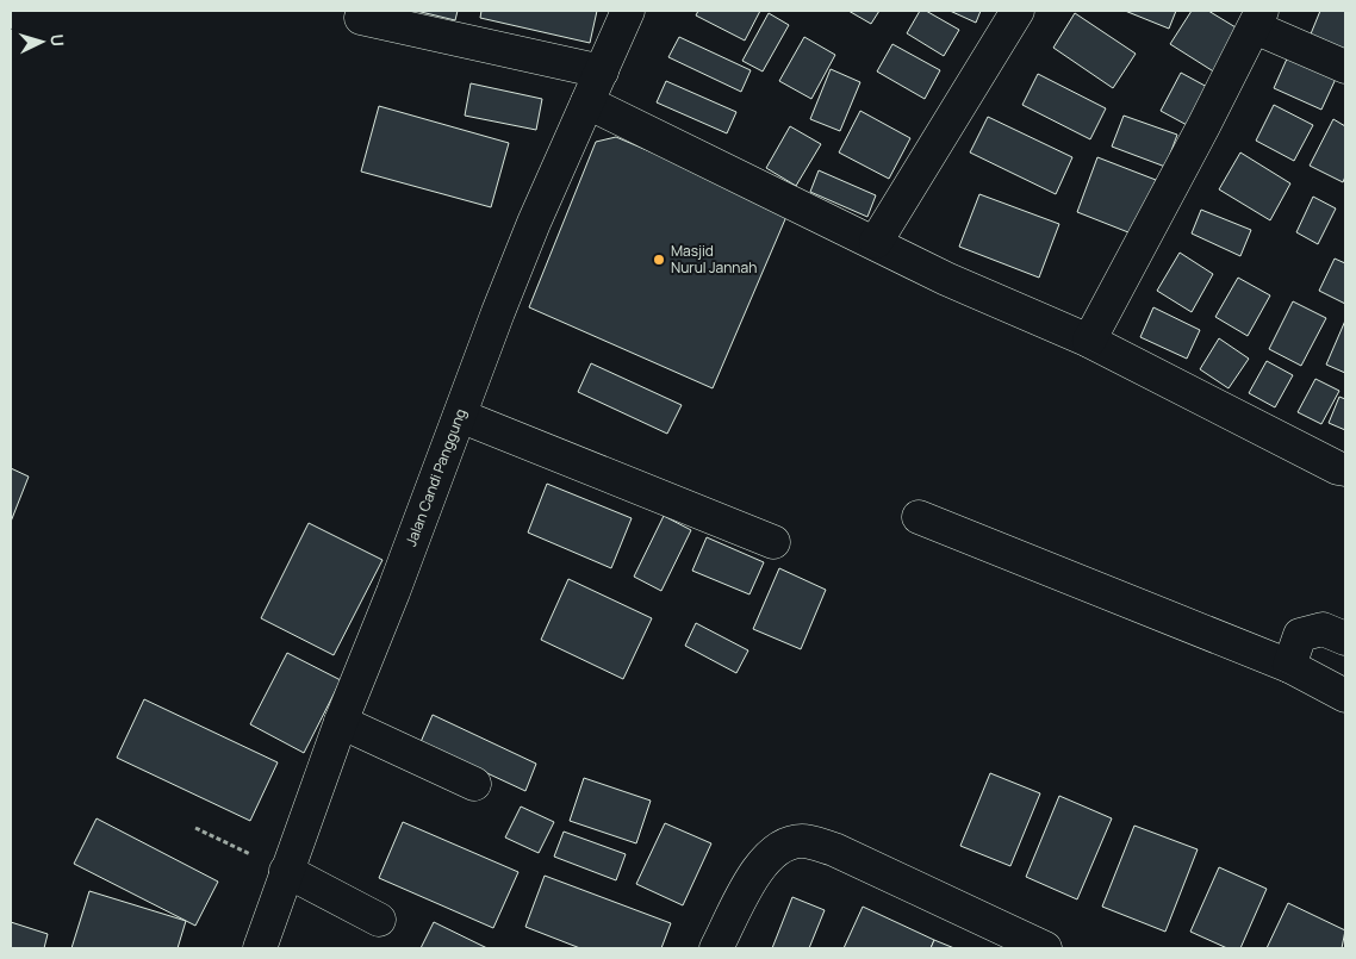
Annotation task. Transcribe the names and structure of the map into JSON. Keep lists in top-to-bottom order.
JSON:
{
  "streets": {
    "street": ["Jalan Candi Panggung"]
  },
  "places": ["Masjid Nurul Jannah"],
  "north": "right"
}
